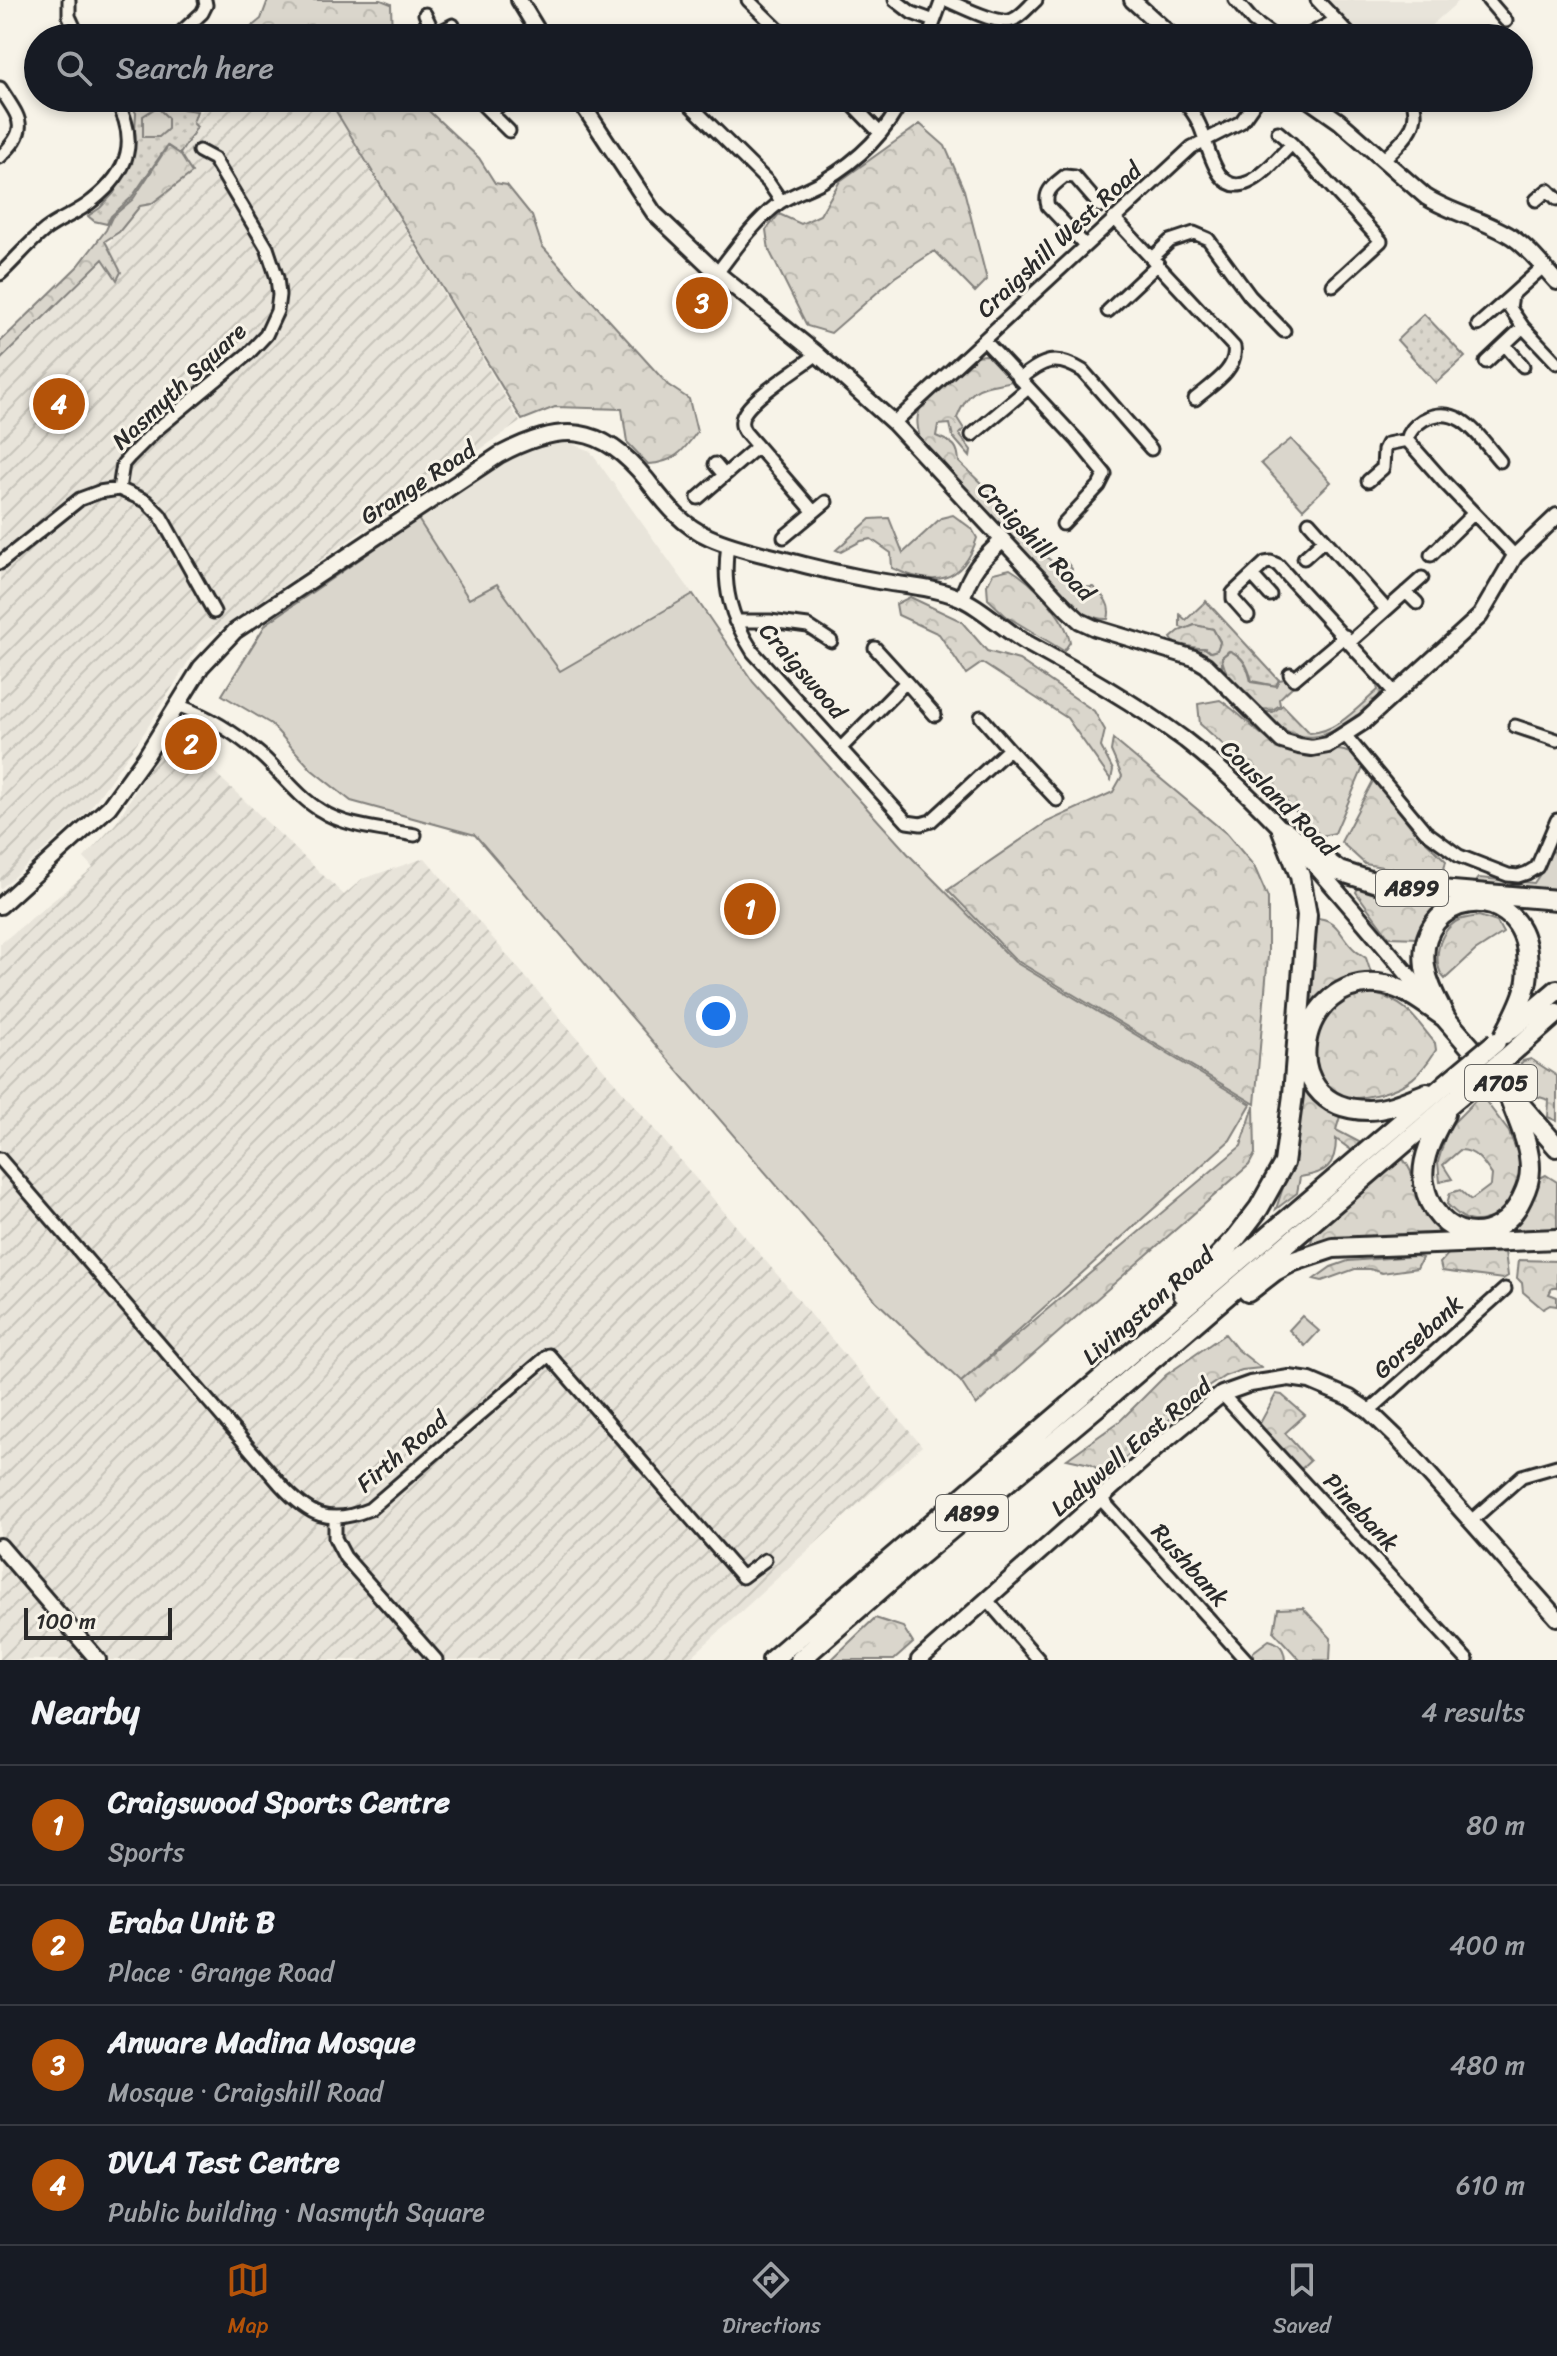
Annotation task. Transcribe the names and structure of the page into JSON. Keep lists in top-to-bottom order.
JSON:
{
  "streets": {
    "main road": [
      "Cousland Road",
      "A899",
      "A705",
      "Livingston Road"
    ],
    "street": [
      "Craigshill West Road",
      "Nasmyth Square",
      "Grange Road",
      "Craigshill Road",
      "Craigswood",
      "Gorsebank",
      "Ladywell East Road",
      "Firth Road",
      "Pinebank",
      "Rushbank"
    ]
  },
  "crossings": [
    ["Craigshill West Road", "Craigshill Road"],
    ["Grange Road", "Craigswood"],
    ["Grange Road", "Cousland Road"],
    ["Cousland Road", "A899"],
    ["A899", "Livingston Road"],
    ["Gorsebank", "Ladywell East Road"],
    ["Ladywell East Road", "Pinebank"],
    ["Ladywell East Road", "Rushbank"]
  ],
  "scale_bar": "100 m",
  "page": {
    "search": "Search here",
    "pins": [
      "3",
      "4",
      "2",
      "1"
    ],
    "scale": "100 m",
    "heading": ["Nearby", "4 results"],
    "list": [
      {
        "mark": "1",
        "name": "Craigswood Sports Centre",
        "note": "Sports",
        "value": "80 m"
      },
      {
        "mark": "2",
        "name": "Eraba Unit B",
        "note": "Place · Grange Road",
        "value": "400 m"
      },
      {
        "mark": "3",
        "name": "Anware Madina Mosque",
        "note": "Mosque · Craigshill Road",
        "value": "480 m"
      },
      {
        "mark": "4",
        "name": "DVLA Test Centre",
        "note": "Public building · Nasmyth Square",
        "value": "610 m"
      }
    ],
    "nav": ["Map", "Directions", "Saved"]
  }
}
